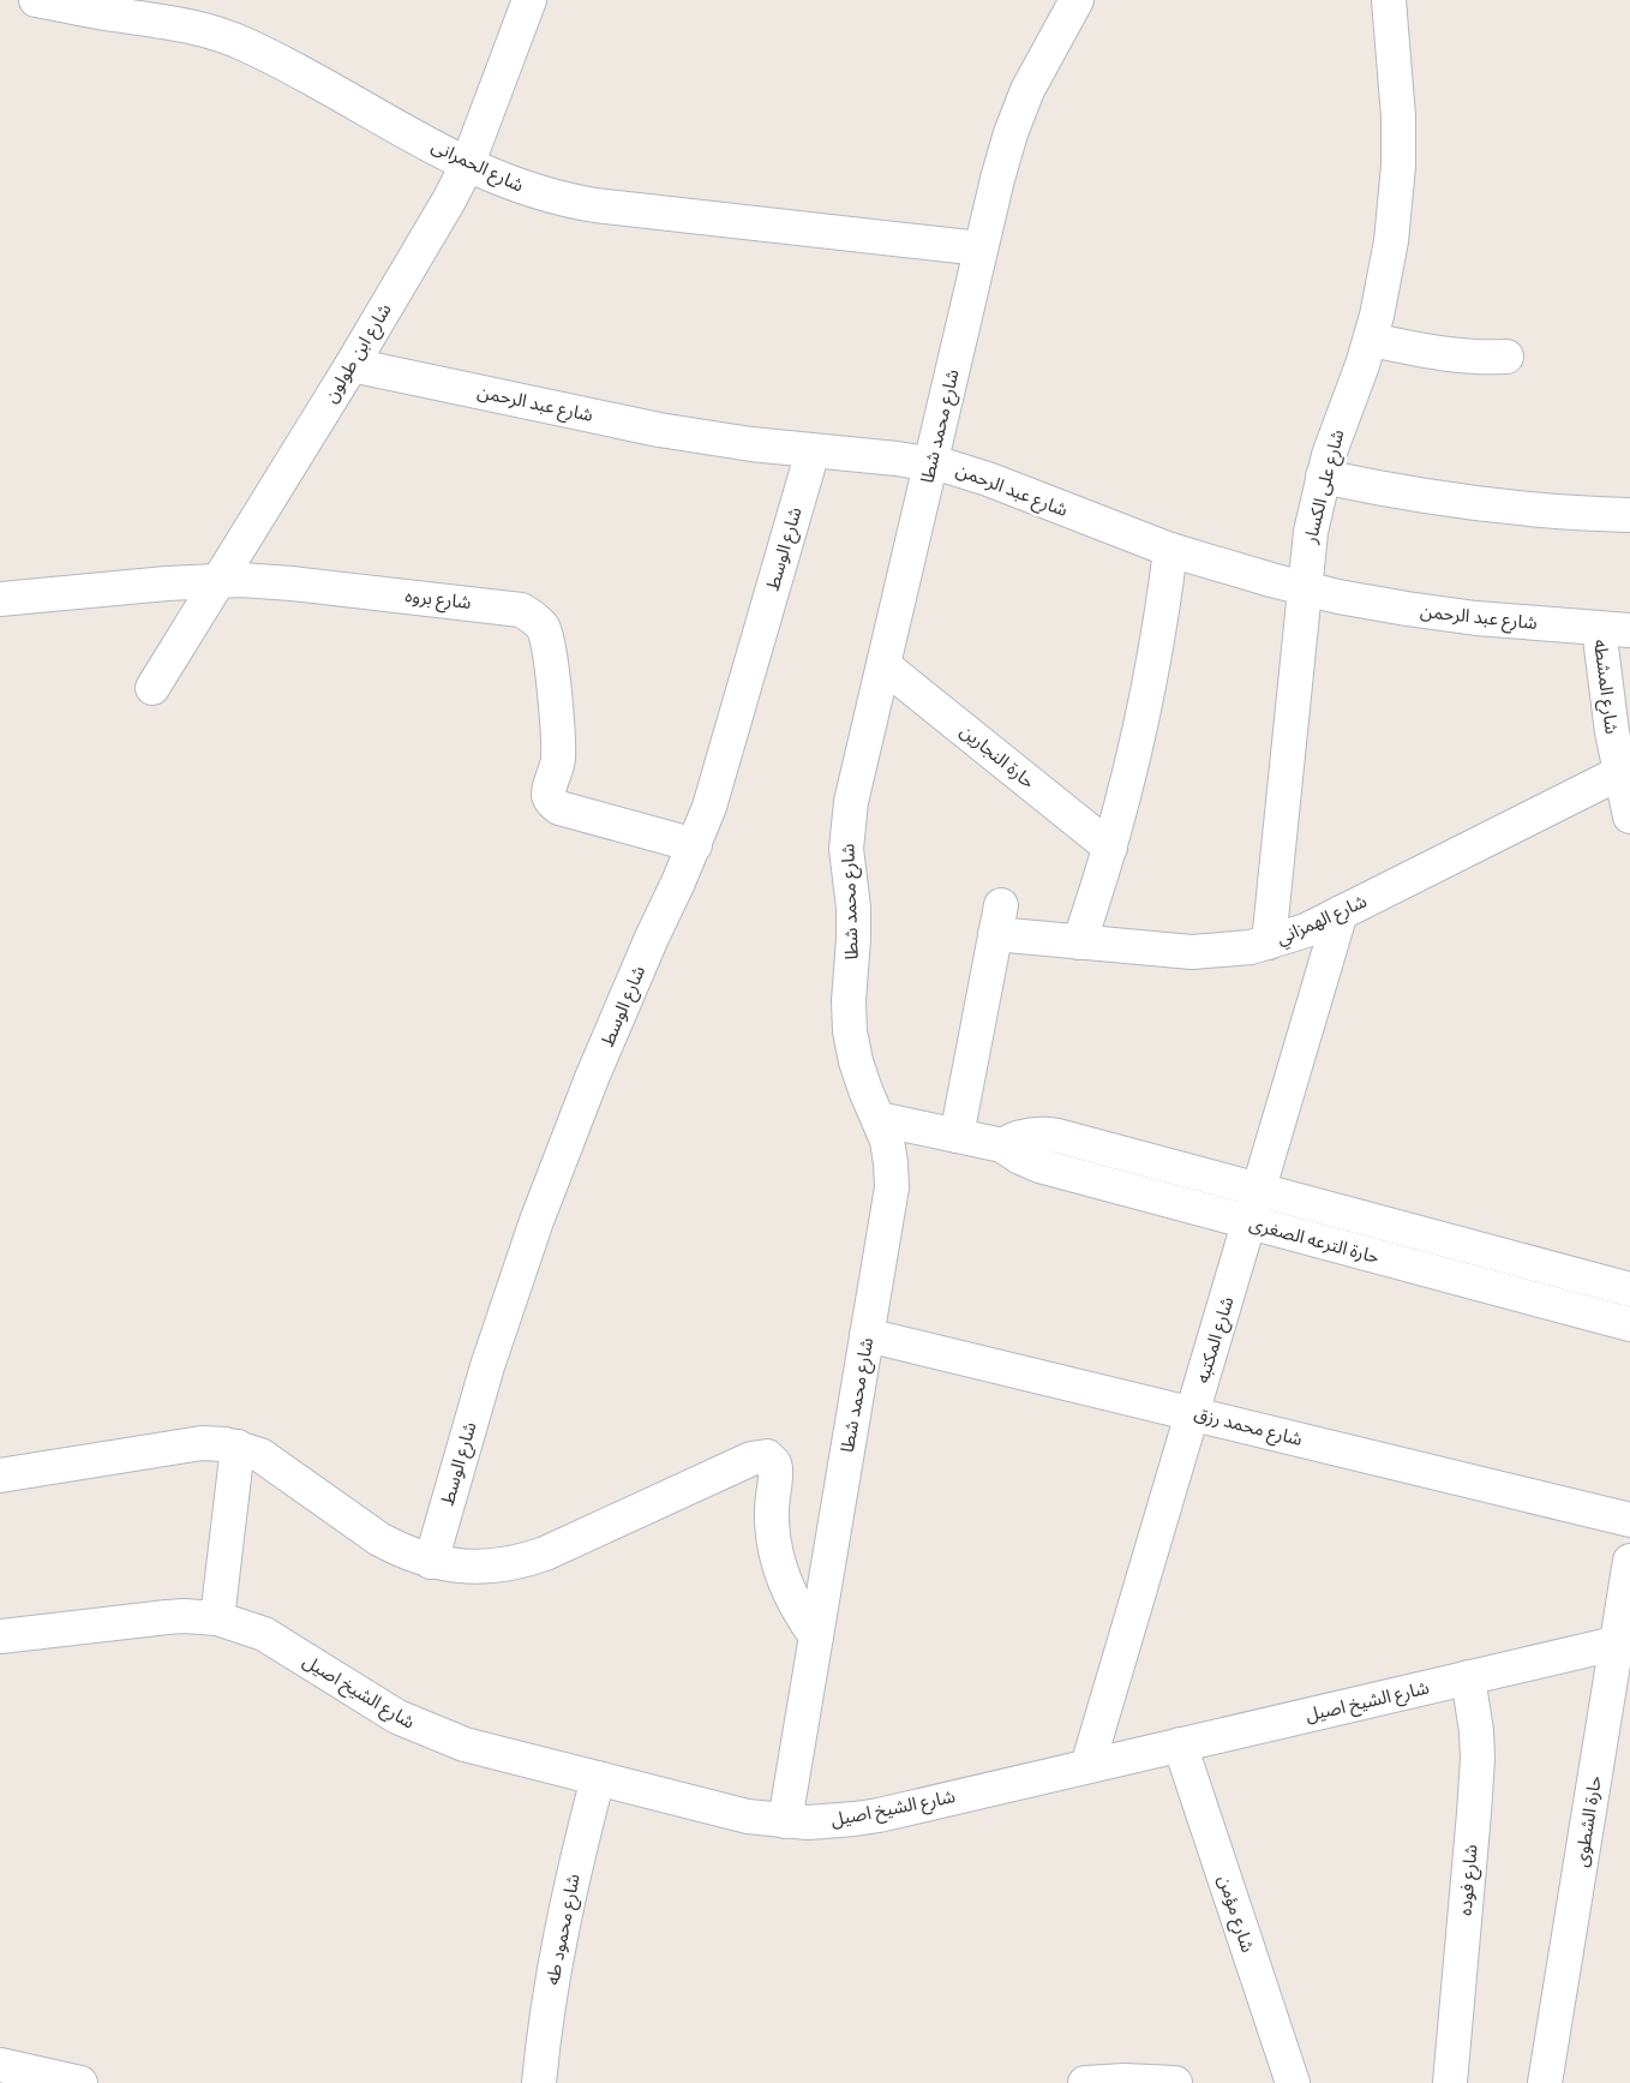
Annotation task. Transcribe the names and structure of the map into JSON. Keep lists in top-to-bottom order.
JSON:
{
  "streets": {
    "street": [
      "شارع الحمرانى",
      "شارع ابن طولون",
      "شارع عبد الرحمن",
      "شارع محمد شطا",
      "شارع على الكسار",
      "شارع الوسط",
      "شارع بروه",
      "شارع المشطه",
      "حارة النجارين",
      "شارع الهمزاني",
      "حارة الترعه الصغرى",
      "شارع المكتبه",
      "شارع محمد رزق",
      "شارع الشيخ اصيل",
      "حارة الشطوى",
      "شارع فوده",
      "شارع مؤمن",
      "شارع محمود طه"
    ]
  },
  "crossings": [
    ["شارع الحمرانى", "شارع ابن طولون"],
    ["شارع الحمرانى", "شارع محمد شطا"],
    ["شارع ابن طولون", "شارع عبد الرحمن"],
    ["شارع ابن طولون", "شارع بروه"],
    ["شارع عبد الرحمن", "شارع محمد شطا"],
    ["شارع عبد الرحمن", "شارع على الكسار"],
    ["شارع عبد الرحمن", "شارع الوسط"],
    ["شارع عبد الرحمن", "شارع المشطه"],
    ["شارع محمد شطا", "حارة النجارين"],
    ["شارع محمد شطا", "حارة الترعه الصغرى"],
    ["شارع محمد شطا", "شارع محمد رزق"],
    ["شارع محمد شطا", "شارع الشيخ اصيل"],
    ["شارع على الكسار", "شارع الهمزاني"],
    ["شارع الوسط", "شارع بروه"],
    ["شارع المشطه", "شارع الهمزاني"],
    ["شارع الهمزاني", "حارة الترعه الصغرى"],
    ["شارع الهمزاني", "شارع المكتبه"],
    ["حارة الترعه الصغرى", "شارع المكتبه"],
    ["شارع المكتبه", "شارع محمد رزق"],
    ["شارع المكتبه", "شارع الشيخ اصيل"],
    ["شارع الشيخ اصيل", "حارة الشطوى"],
    ["شارع الشيخ اصيل", "شارع فوده"],
    ["شارع الشيخ اصيل", "شارع مؤمن"],
    ["شارع الشيخ اصيل", "شارع محمود طه"]
  ]
}
